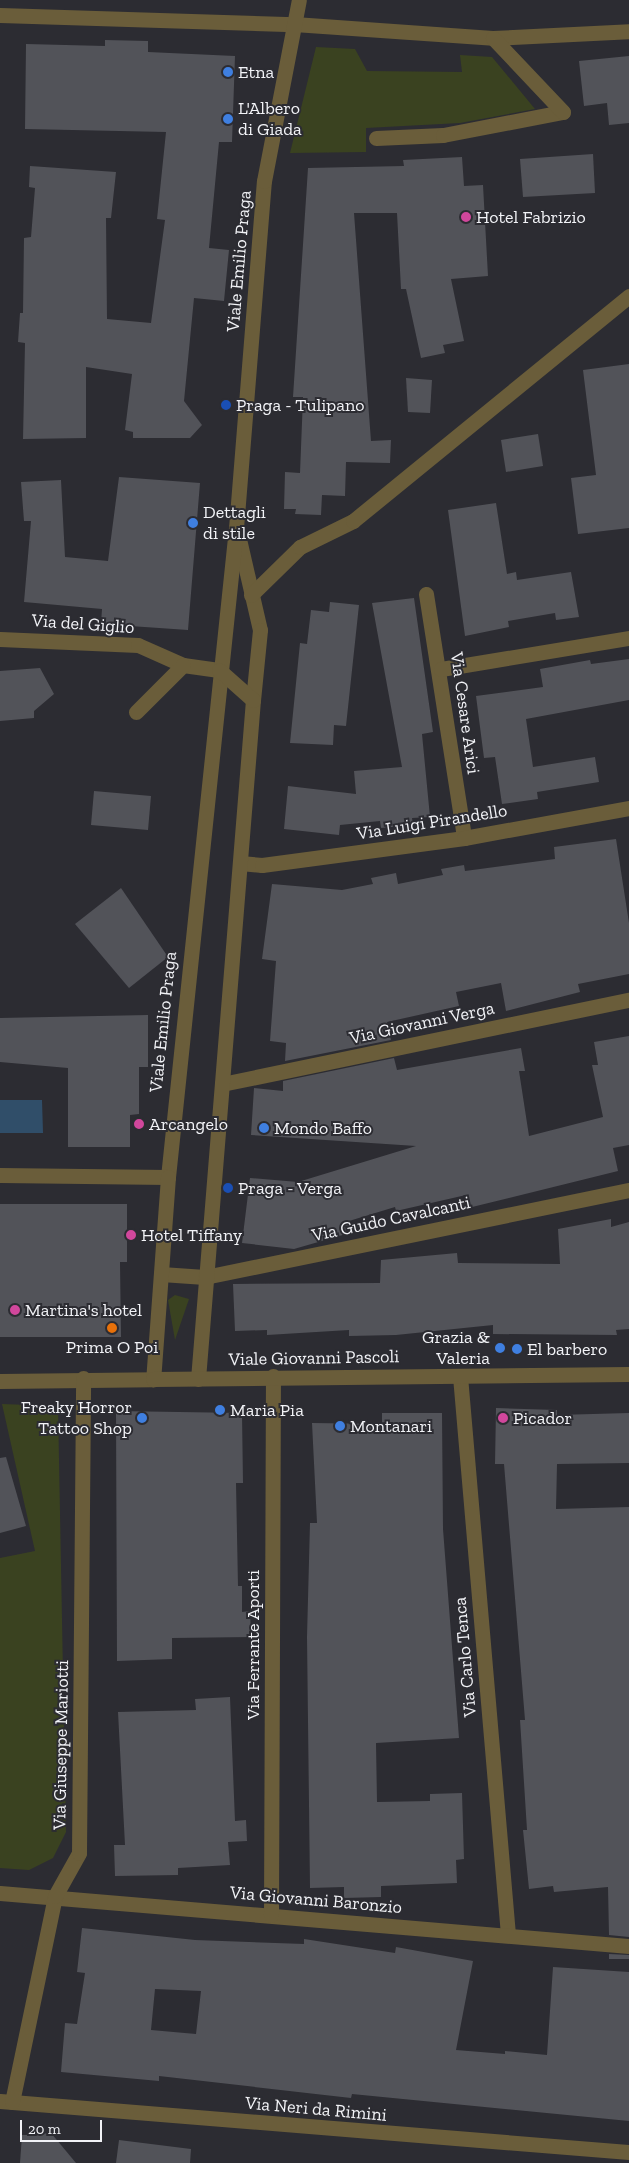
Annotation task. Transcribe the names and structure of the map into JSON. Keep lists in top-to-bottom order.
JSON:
{
  "streets": {
    "street": [
      "Viale Emilio Praga",
      "Via del Giglio",
      "Via Cesare Arici",
      "Via Luigi Pirandello",
      "Via Giovanni Verga",
      "Via Guido Cavalcanti",
      "Viale Giovanni Pascoli",
      "Via Ferrante Aporti",
      "Via Carlo Tenca",
      "Via Giuseppe Mariotti",
      "Via Giovanni Baronzio",
      "Via Neri da Rimini"
    ]
  },
  "crossings": [
    ["Viale Emilio Praga", "Via del Giglio"],
    ["Viale Emilio Praga", "Via Luigi Pirandello"],
    ["Viale Emilio Praga", "Via Giovanni Verga"],
    ["Viale Emilio Praga", "Via Guido Cavalcanti"],
    ["Viale Emilio Praga", "Viale Giovanni Pascoli"],
    ["Via Cesare Arici", "Via Luigi Pirandello"],
    ["Viale Giovanni Pascoli", "Via Ferrante Aporti"],
    ["Viale Giovanni Pascoli", "Via Carlo Tenca"],
    ["Viale Giovanni Pascoli", "Via Giuseppe Mariotti"],
    ["Via Ferrante Aporti", "Via Giovanni Baronzio"],
    ["Via Carlo Tenca", "Via Giovanni Baronzio"],
    ["Via Giuseppe Mariotti", "Via Giovanni Baronzio"],
    ["Via Giuseppe Mariotti", "Via Neri da Rimini"]
  ],
  "places": [
    "Etna",
    "L'Albero di Giada",
    "Hotel Fabrizio",
    "Praga - Tulipano",
    "Dettagli di stile",
    "Arcangelo",
    "Mondo Baffo",
    "Praga - Verga",
    "Hotel Tiffany",
    "Martina's hotel",
    "Prima O Poi",
    "Grazia & Valeria",
    "El barbero",
    "Maria Pia",
    "Freaky Horror Tattoo Shop",
    "Picador",
    "Montanari"
  ],
  "scale_bar": "20 m"
}
